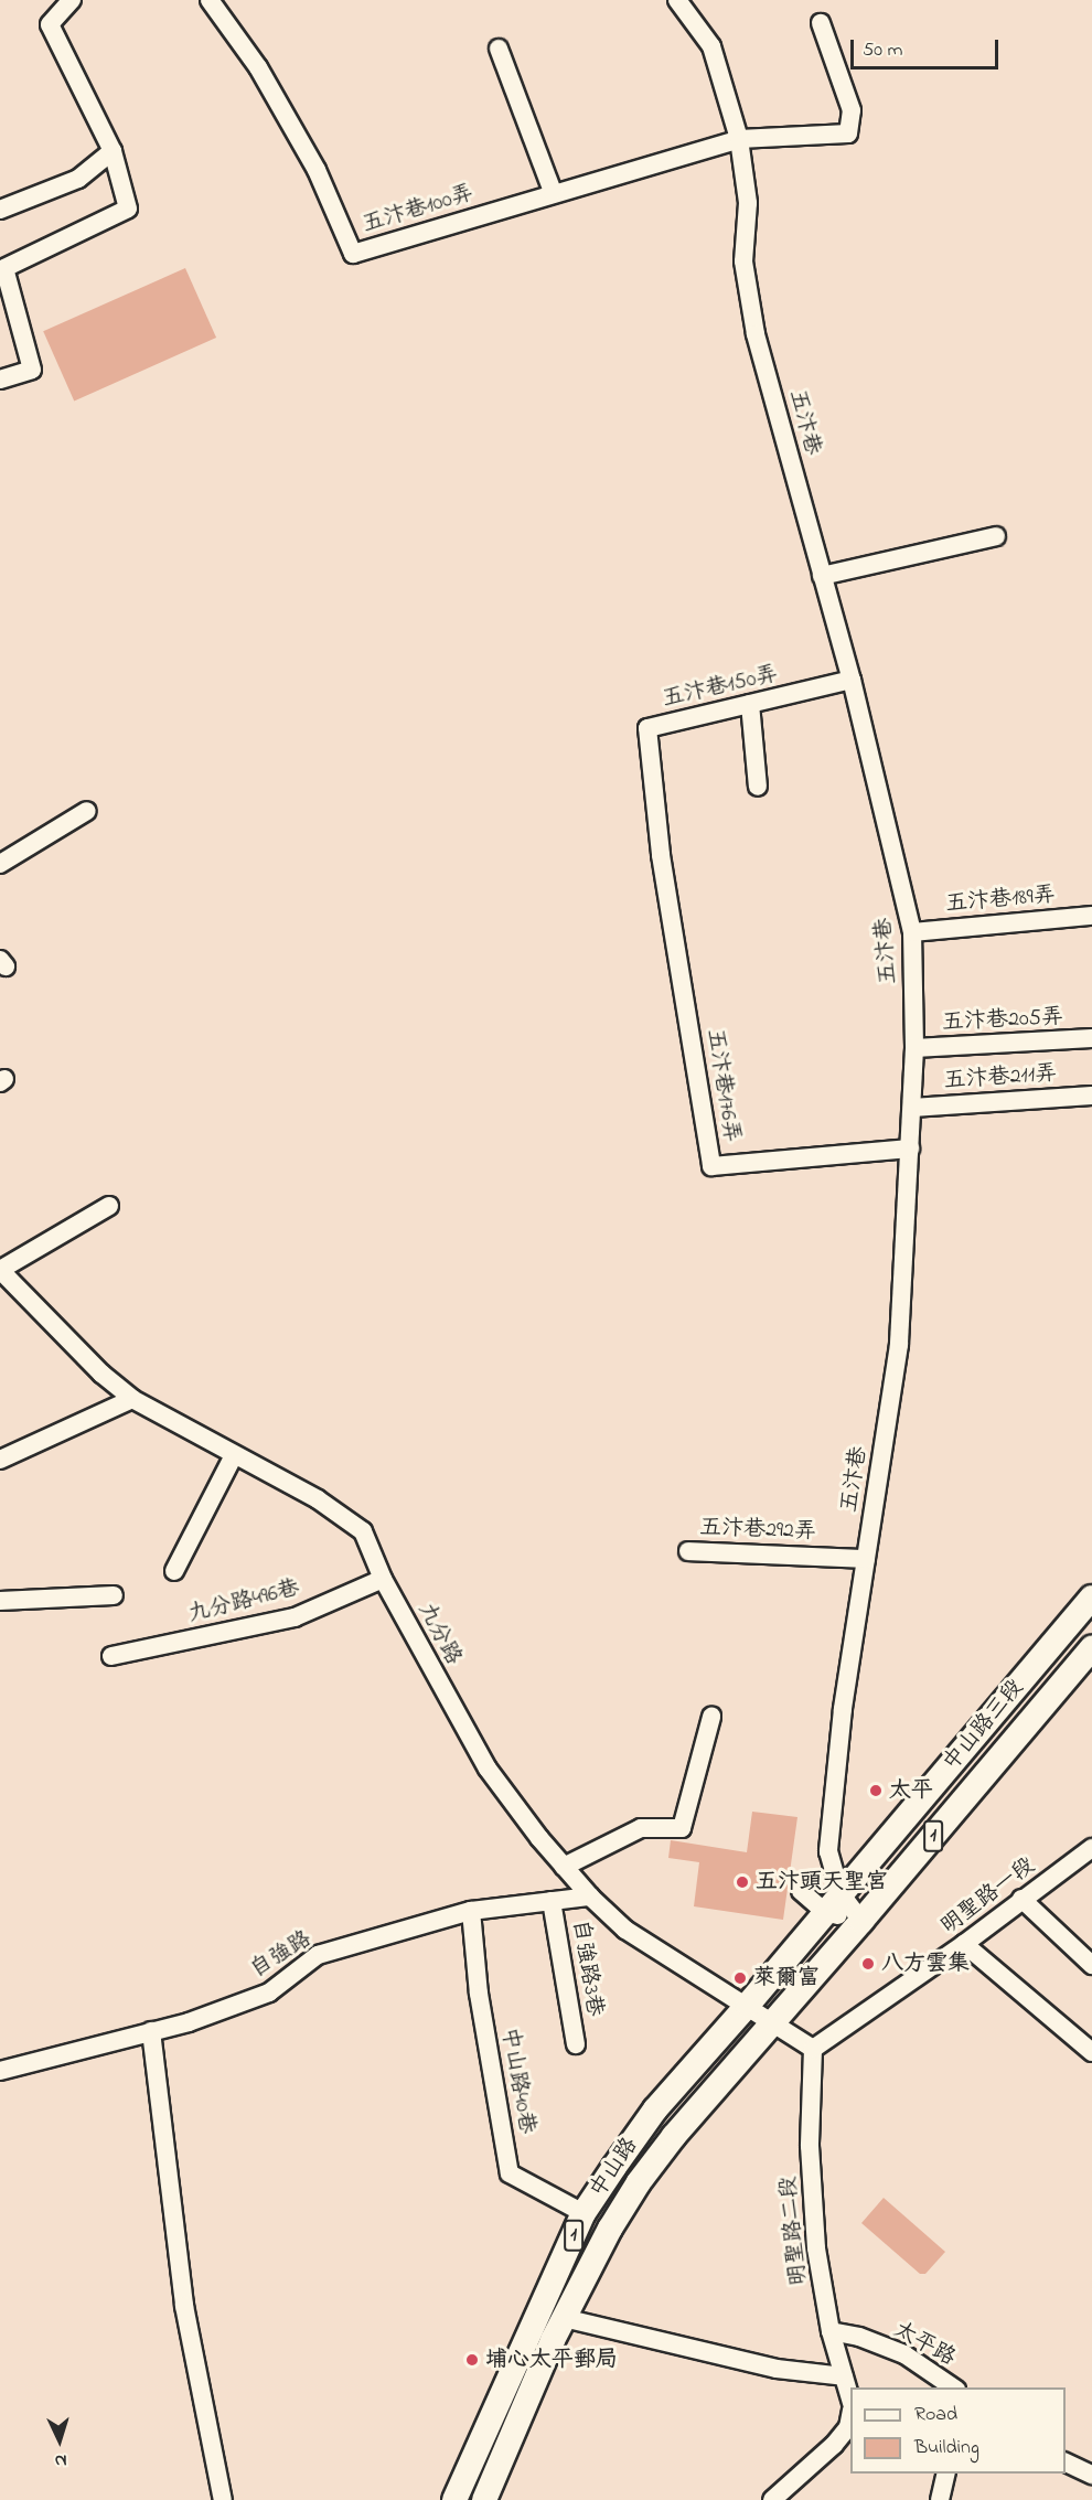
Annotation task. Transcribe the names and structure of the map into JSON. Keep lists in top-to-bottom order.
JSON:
{
  "streets": {
    "main road": ["中山路三段", "1", "中山路"],
    "street": [
      "五汴巷100弄",
      "五汴巷",
      "五汴巷150弄",
      "五汴巷189弄",
      "五汴巷205弄",
      "五汴巷211弄",
      "五汴巷176弄",
      "五汴巷292弄",
      "九分路496巷",
      "九分路",
      "明聖路一段",
      "自強路",
      "自強路3巷",
      "中山路40巷",
      "明聖路二段",
      "太平路"
    ]
  },
  "crossings": [
    ["五汴巷100弄", "五汴巷"],
    ["五汴巷", "五汴巷150弄"],
    ["五汴巷", "五汴巷189弄"],
    ["五汴巷", "五汴巷205弄"],
    ["五汴巷", "五汴巷211弄"],
    ["五汴巷", "五汴巷176弄"],
    ["五汴巷", "五汴巷292弄"],
    ["五汴巷", "中山路三段"],
    ["五汴巷150弄", "五汴巷176弄"],
    ["九分路496巷", "九分路"],
    ["九分路", "中山路三段"],
    ["九分路", "明聖路一段"],
    ["九分路", "自強路"],
    ["九分路", "中山路"],
    ["九分路", "明聖路二段"],
    ["中山路三段", "中山路"],
    ["明聖路一段", "明聖路二段"],
    ["自強路", "自強路3巷"],
    ["自強路", "中山路40巷"],
    ["中山路40巷", "中山路"],
    ["明聖路二段", "太平路"]
  ],
  "places": [
    "太平",
    "五汴頭天聖宮",
    "八方雲集",
    "萊爾富",
    "埔心太平郵局"
  ],
  "legend": ["Road", "Building"],
  "scale_bar": "50 m",
  "north": "bottom"
}
